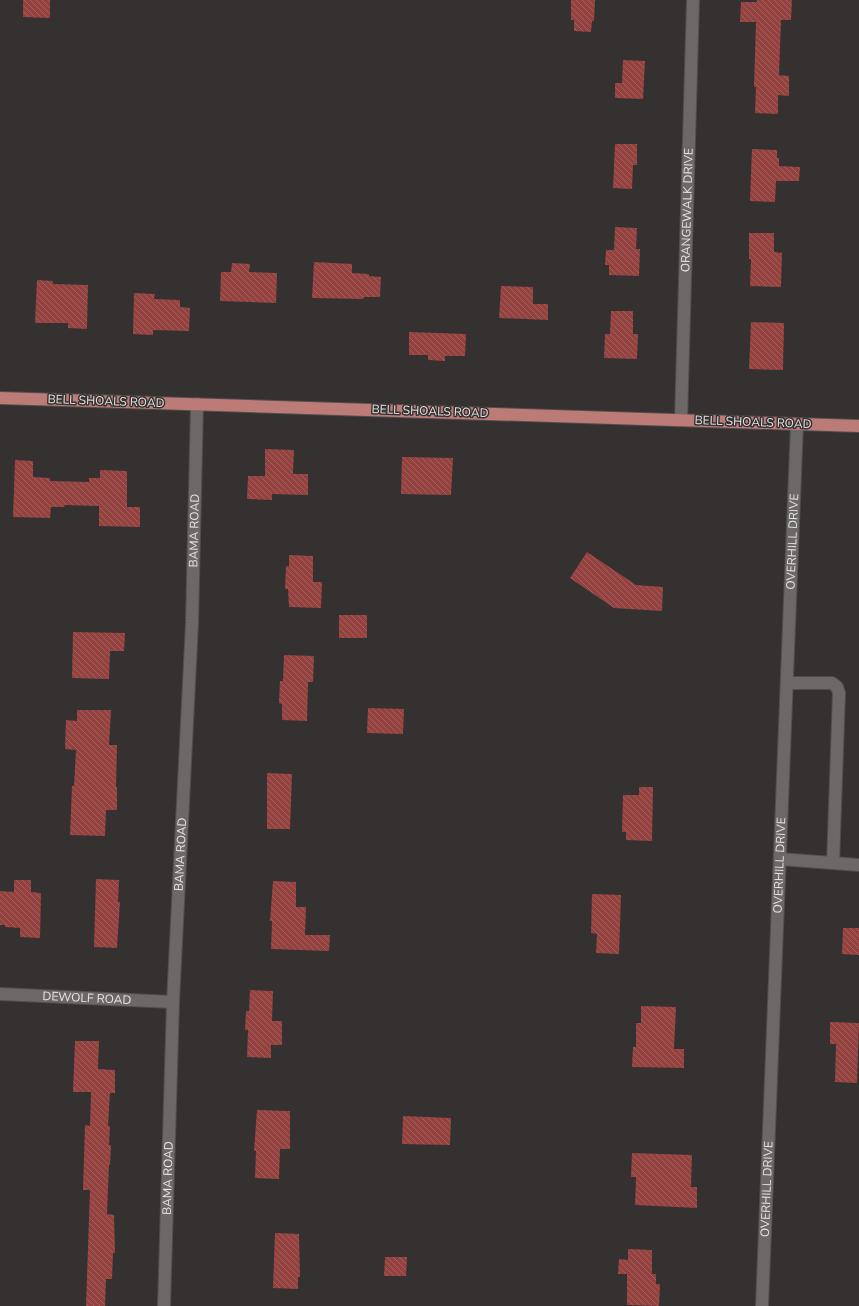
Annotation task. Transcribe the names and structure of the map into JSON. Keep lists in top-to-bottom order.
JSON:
{
  "streets": {
    "main road": ["BELL SHOALS ROAD"],
    "street": [
      "ORANGEWALK DRIVE",
      "BAMA ROAD",
      "OVERHILL DRIVE",
      "DEWOLF ROAD"
    ]
  },
  "crossings": [
    ["ORANGEWALK DRIVE", "BELL SHOALS ROAD"],
    ["BELL SHOALS ROAD", "BAMA ROAD"],
    ["BELL SHOALS ROAD", "OVERHILL DRIVE"],
    ["BAMA ROAD", "DEWOLF ROAD"]
  ]
}
